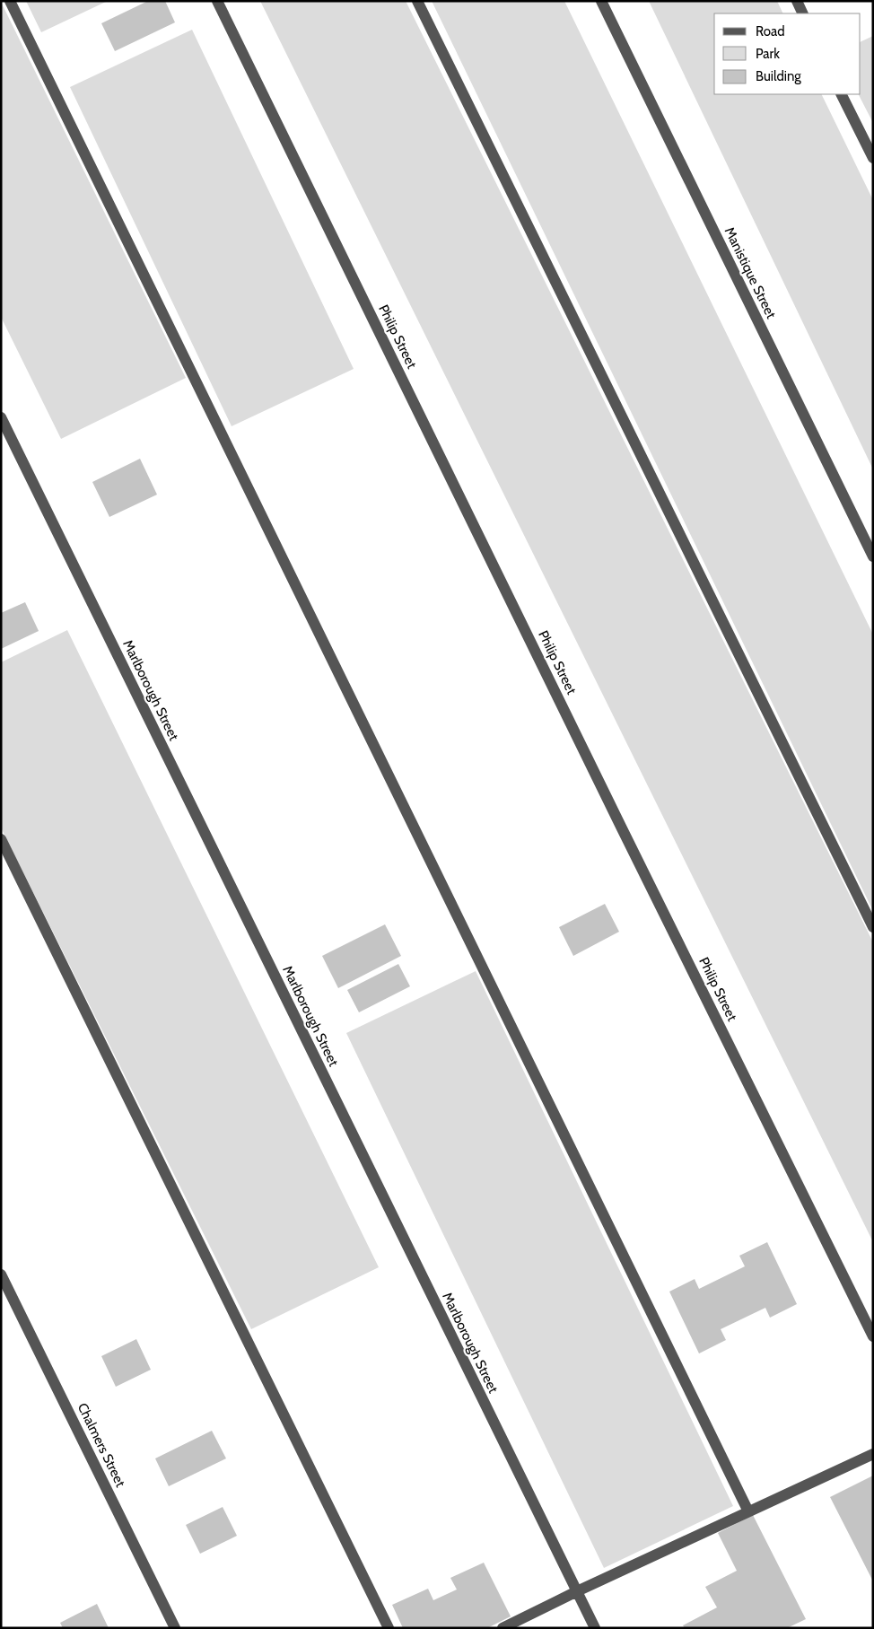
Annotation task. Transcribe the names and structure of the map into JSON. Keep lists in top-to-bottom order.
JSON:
{
  "streets": {
    "street": [
      "Manistique Street",
      "Philip Street",
      "Marlborough Street",
      "Chalmers Street"
    ]
  },
  "legend": ["Road", "Park", "Building"]
}
